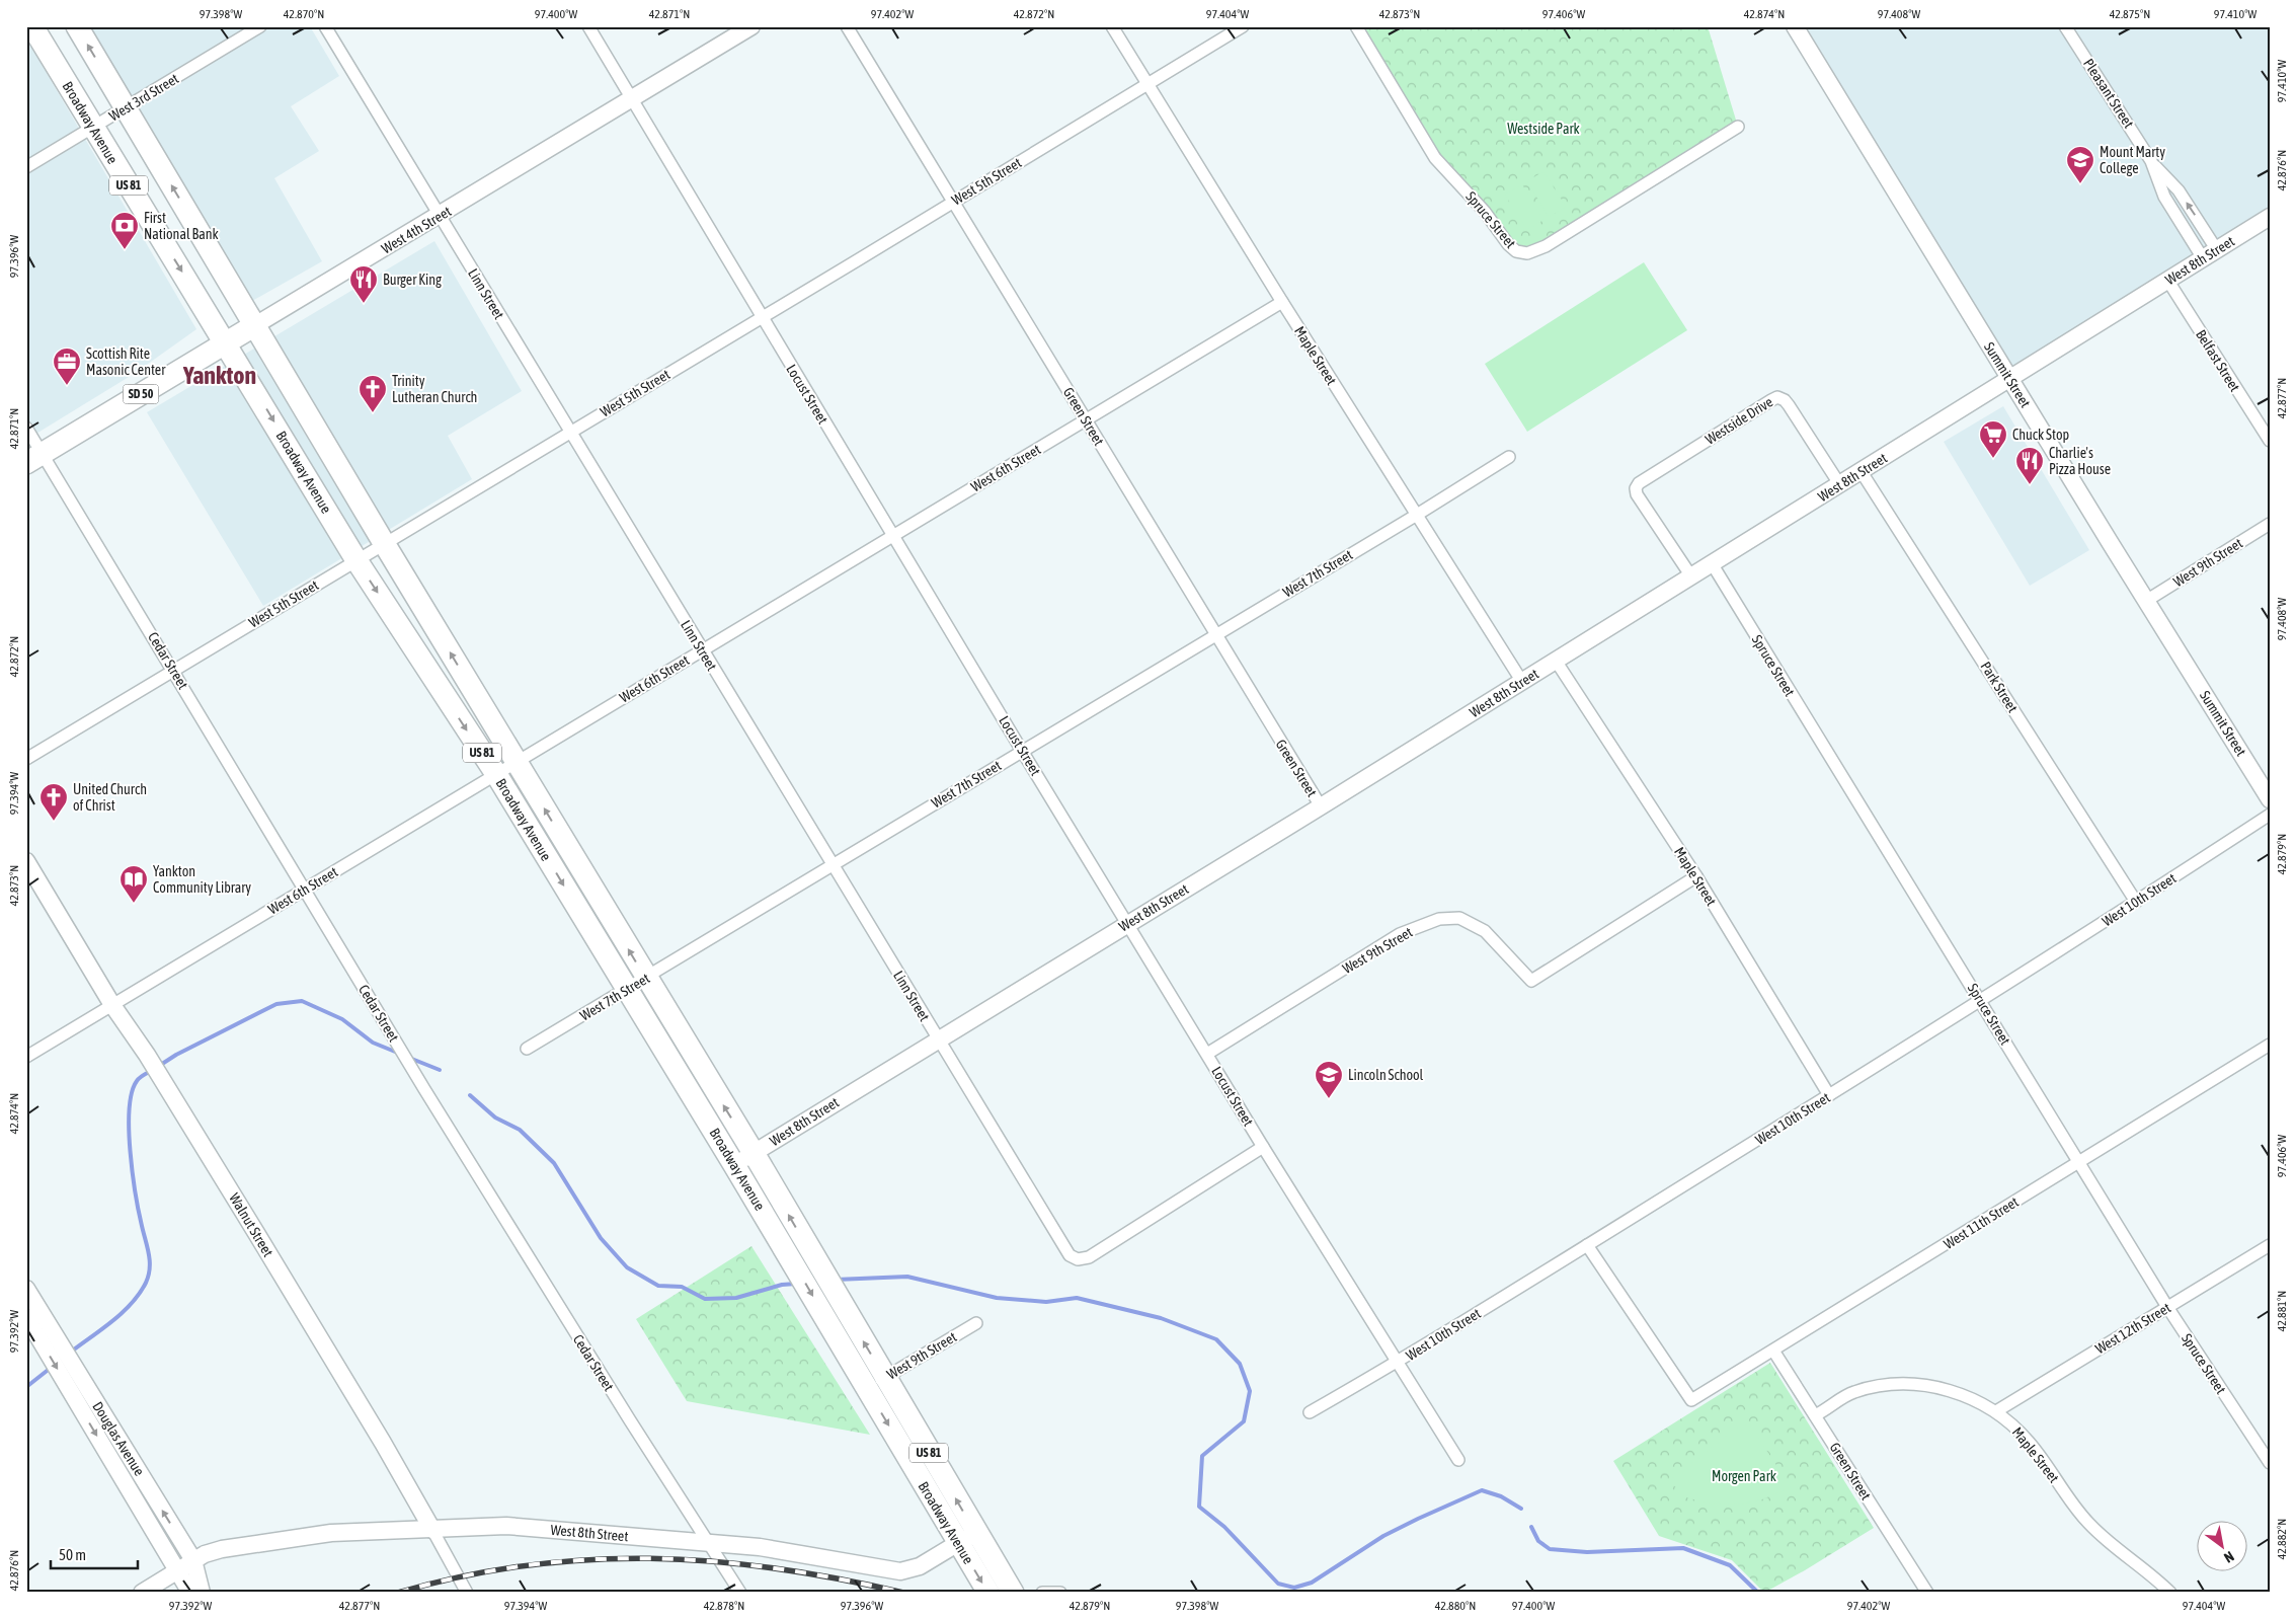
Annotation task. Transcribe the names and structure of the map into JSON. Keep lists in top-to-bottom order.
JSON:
{
  "streets": {
    "highway": [
      "Broadway Avenue",
      "US 81",
      "West 4th Street",
      "SD 50"
    ],
    "street": [
      "Pleasant Street",
      "West 3rd Street",
      "West 5th Street",
      "Spruce Street",
      "West 8th Street",
      "Linn Street",
      "Maple Street",
      "Belfast Street",
      "Summit Street",
      "Locust Street",
      "Green Street",
      "Westside Drive",
      "West 6th Street",
      "West 9th Street",
      "West 7th Street",
      "Cedar Street",
      "Park Street",
      "West 10th Street",
      "West 11th Street",
      "Walnut Street",
      "West 12th Street",
      "Douglas Avenue"
    ]
  },
  "crossings": [
    ["Pleasant Street", "West 8th Street"],
    ["West 3rd Street", "Broadway Avenue"],
    ["Broadway Avenue", "West 5th Street"],
    ["Broadway Avenue", "West 4th Street"],
    ["Broadway Avenue", "West 8th Street"],
    ["Broadway Avenue", "West 6th Street"],
    ["Broadway Avenue", "West 9th Street"],
    ["Broadway Avenue", "West 7th Street"],
    ["West 5th Street", "Linn Street"],
    ["West 5th Street", "Maple Street"],
    ["West 5th Street", "Locust Street"],
    ["West 5th Street", "Green Street"],
    ["West 5th Street", "Cedar Street"],
    ["Spruce Street", "West 8th Street"],
    ["Spruce Street", "West 10th Street"],
    ["Spruce Street", "West 11th Street"],
    ["Spruce Street", "West 12th Street"],
    ["West 4th Street", "Linn Street"],
    ["West 4th Street", "Locust Street"],
    ["West 4th Street", "Cedar Street"],
    ["West 8th Street", "Linn Street"],
    ["West 8th Street", "Maple Street"],
    ["West 8th Street", "Belfast Street"],
    ["West 8th Street", "Summit Street"],
    ["West 8th Street", "Locust Street"],
    ["West 8th Street", "Green Street"],
    ["West 8th Street", "Westside Drive"],
    ["West 8th Street", "Cedar Street"],
    ["West 8th Street", "Park Street"],
    ["West 8th Street", "Walnut Street"],
    ["West 8th Street", "Douglas Avenue"],
    ["Linn Street", "Locust Street"],
    ["Linn Street", "West 6th Street"],
    ["Linn Street", "West 7th Street"],
    ["Maple Street", "Green Street"],
    ["Maple Street", "West 6th Street"],
    ["Maple Street", "West 9th Street"],
    ["Maple Street", "West 7th Street"],
    ["Maple Street", "West 10th Street"],
    ["Maple Street", "West 12th Street"],
    ["Summit Street", "West 9th Street"],
    ["Locust Street", "West 6th Street"],
    ["Locust Street", "West 9th Street"],
    ["Locust Street", "West 7th Street"],
    ["Locust Street", "West 10th Street"],
    ["Green Street", "West 6th Street"],
    ["Green Street", "West 7th Street"],
    ["Green Street", "West 11th Street"],
    ["West 6th Street", "Cedar Street"],
    ["West 6th Street", "Walnut Street"],
    ["Park Street", "West 10th Street"],
    ["West 10th Street", "West 11th Street"]
  ],
  "districts": ["Yankton"],
  "parks": ["Westside Park", "Morgen Park"],
  "places": {
    "school or university": ["Mount Marty College", "Lincoln School"],
    "bank": ["First National Bank"],
    "restaurant": ["Burger King", "Charlie's Pizza House"],
    "office": ["Scottish Rite Masonic Center"],
    "church": ["Trinity Lutheran Church", "United Church of Christ"],
    "supermarket": ["Chuck Stop"],
    "library": ["Yankton Community Library"]
  },
  "scale_bar": "50 m",
  "north": "bottom right",
  "coordinates": [
    "97.398°W",
    "42.870°N",
    "97.400°W",
    "42.871°N",
    "97.402°W",
    "42.872°N",
    "97.404°W",
    "42.873°N",
    "97.406°W",
    "42.874°N",
    "97.408°W",
    "42.875°N",
    "97.410°W",
    "42.876°N",
    "97.396°W",
    "42.877°N",
    "97.394°W",
    "42.879°N",
    "42.881°N",
    "97.392°W",
    "42.882°N",
    "42.878°N",
    "42.880°N"
  ]
}
